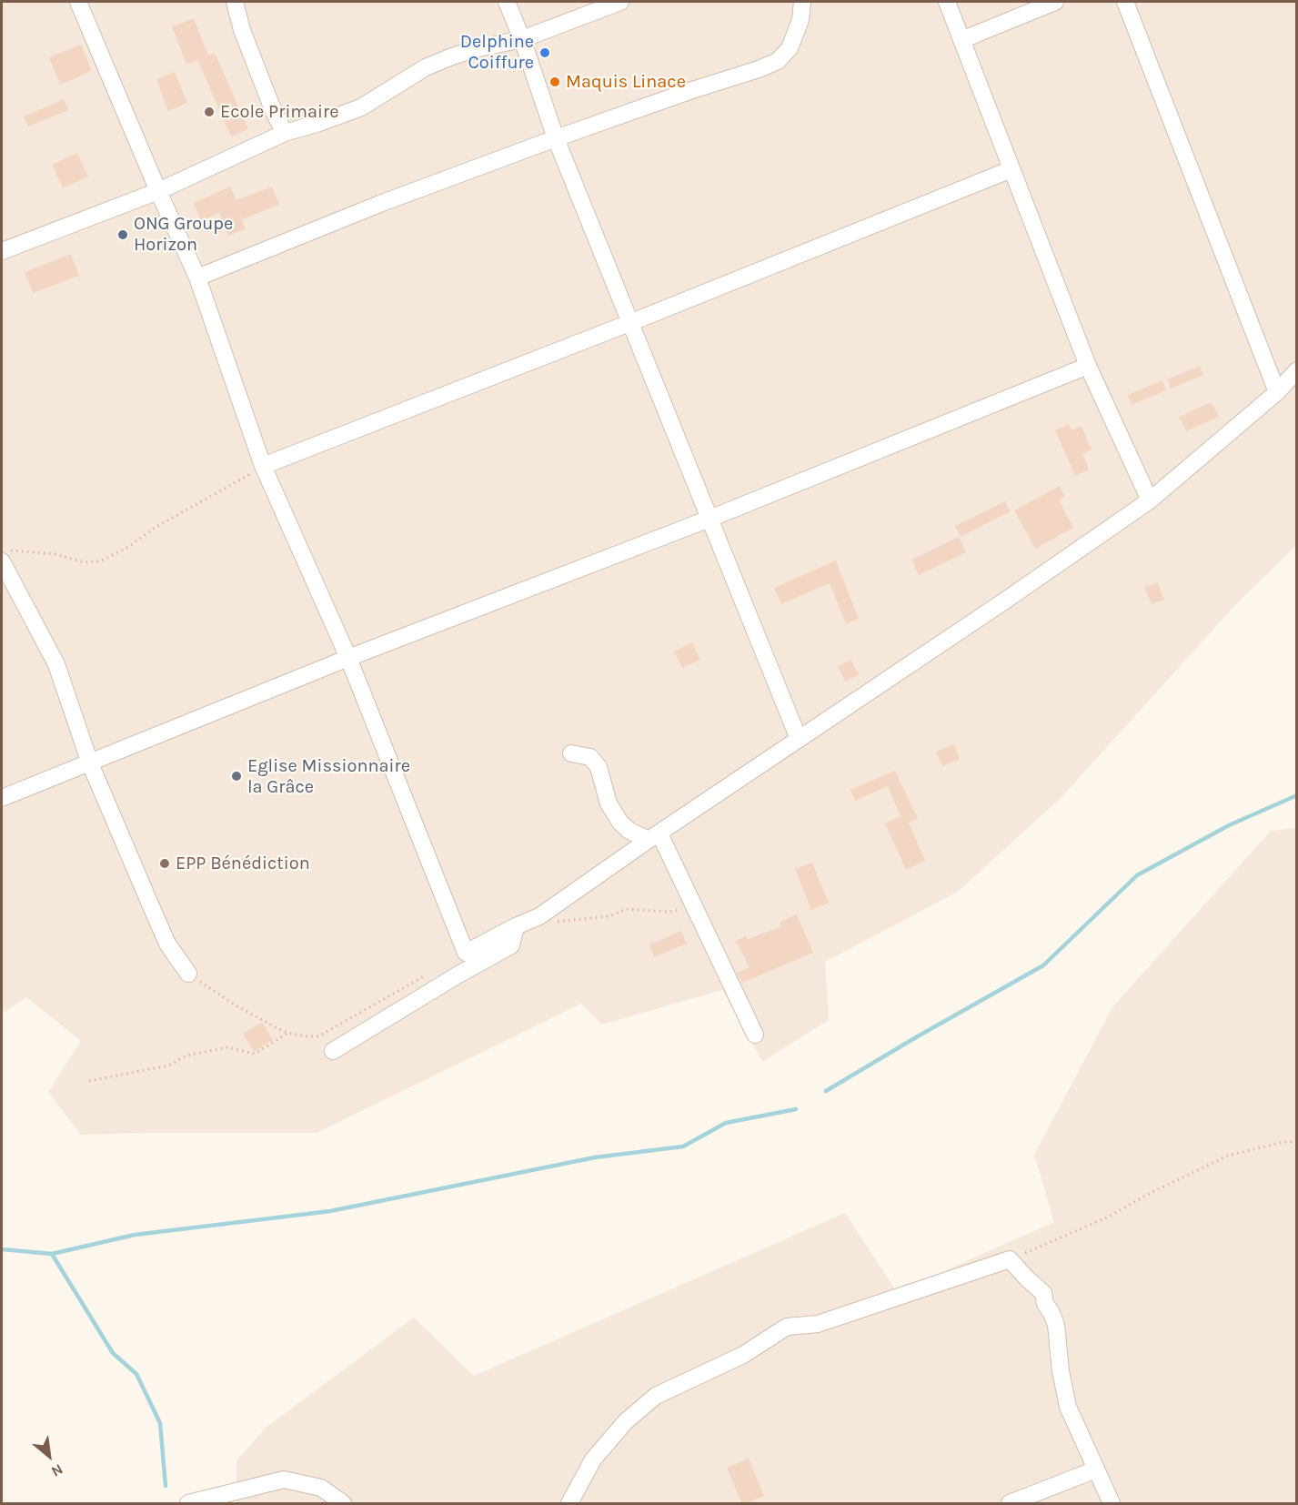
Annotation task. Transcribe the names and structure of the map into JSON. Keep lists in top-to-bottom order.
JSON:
{
  "places": [
    "Delphine Coiffure",
    "Maquis Linace",
    "Ecole Primaire",
    "ONG Groupe Horizon",
    "Eglise Missionnaire la Grâce",
    "EPP Bénédiction"
  ],
  "north": "bottom right"
}
